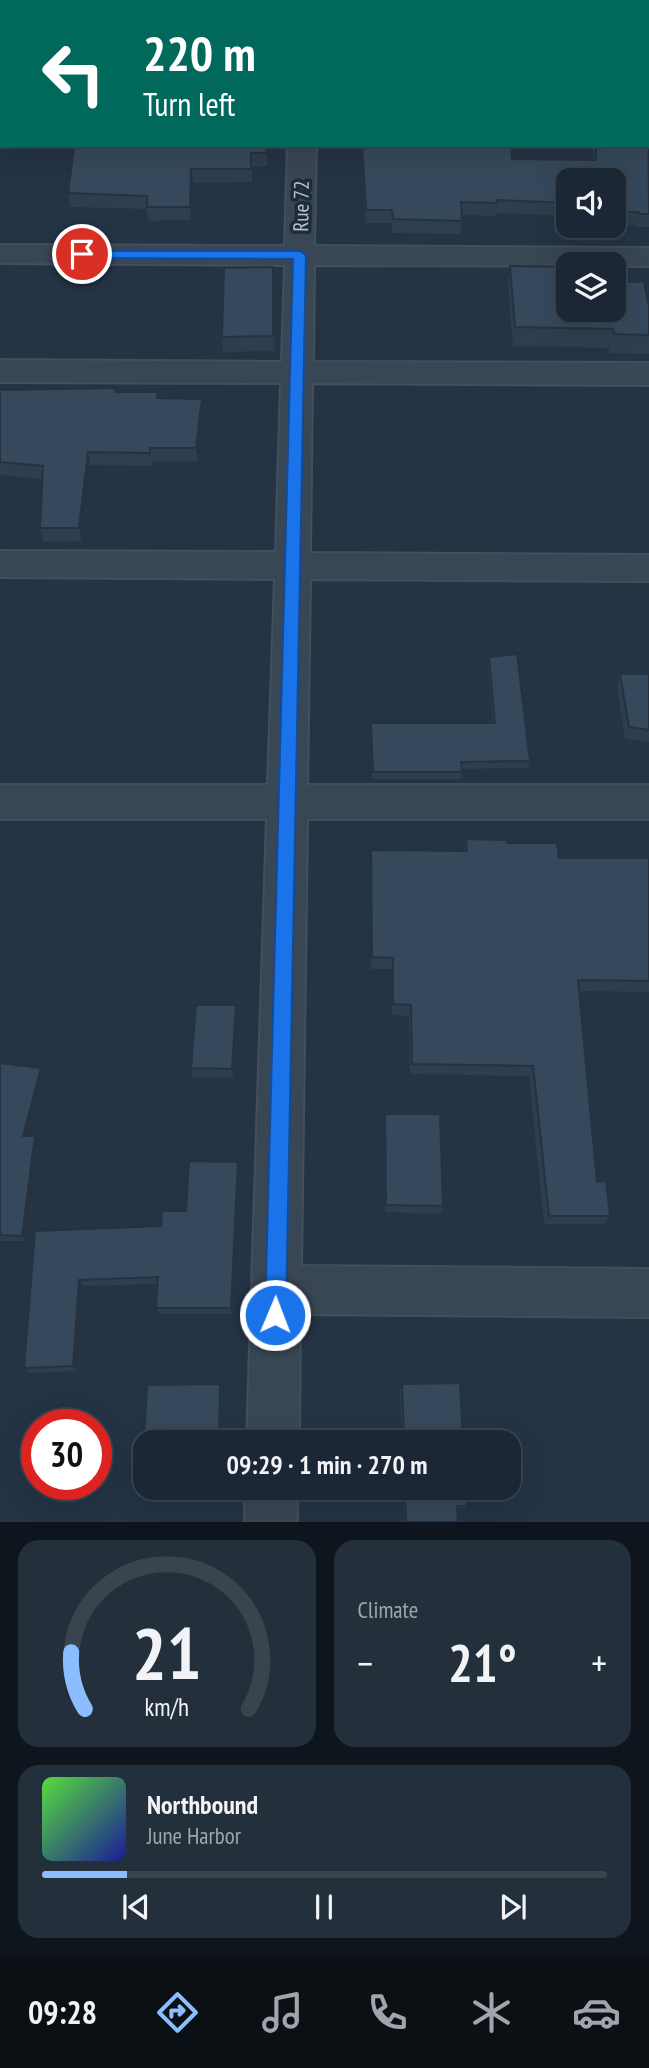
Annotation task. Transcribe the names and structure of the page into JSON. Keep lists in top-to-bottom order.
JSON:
{
  "streets": {
    "street": ["Rue 72"]
  },
  "page": {
    "turn": ["220 m", "Turn left"],
    "limit": "30",
    "trip": "09:29 · 1 min · 270 m",
    "tile": "Climate",
    "heat": ["−", "21°", "+"],
    "song": ["Northbound", "June Harbor"],
    "tabs": "09:28",
    "gauge": ["21", "km/h"]
  }
}
